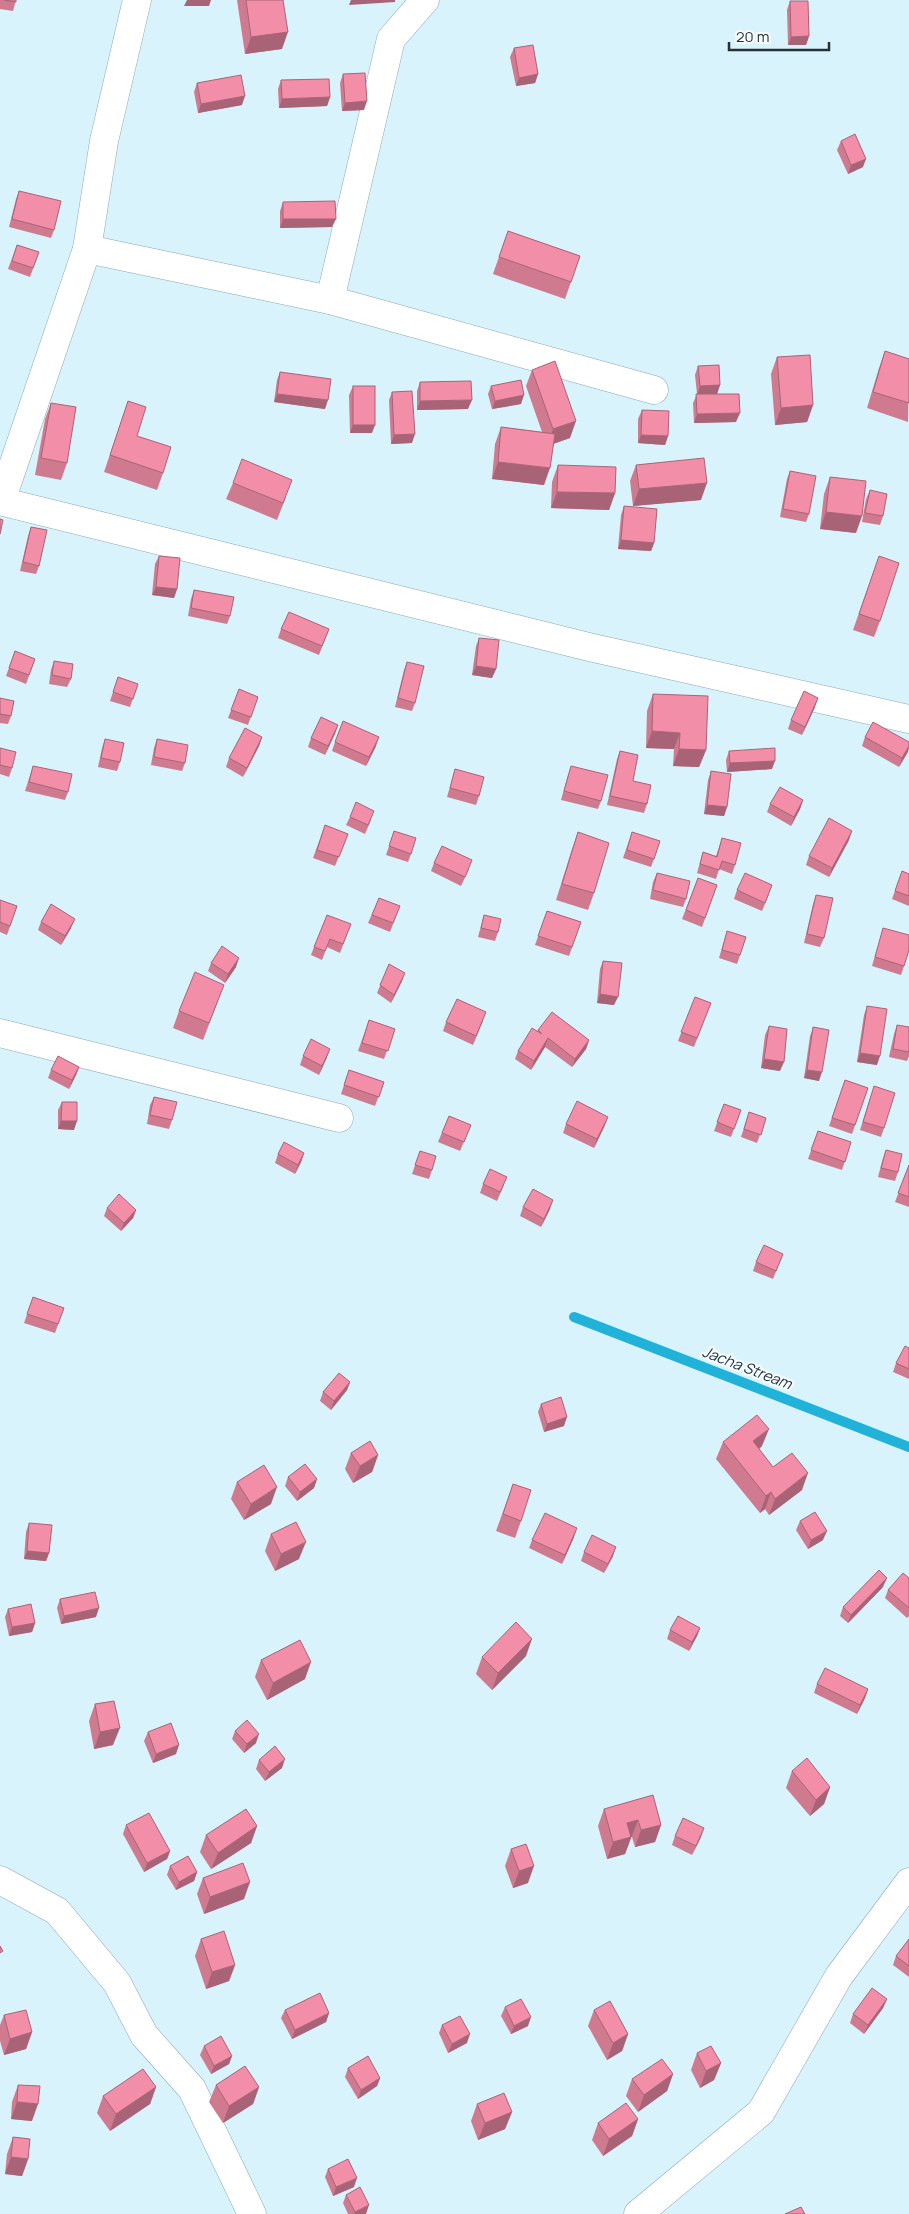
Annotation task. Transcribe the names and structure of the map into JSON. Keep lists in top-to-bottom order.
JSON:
{
  "water": ["Jacha Stream"],
  "scale_bar": "20 m"
}
